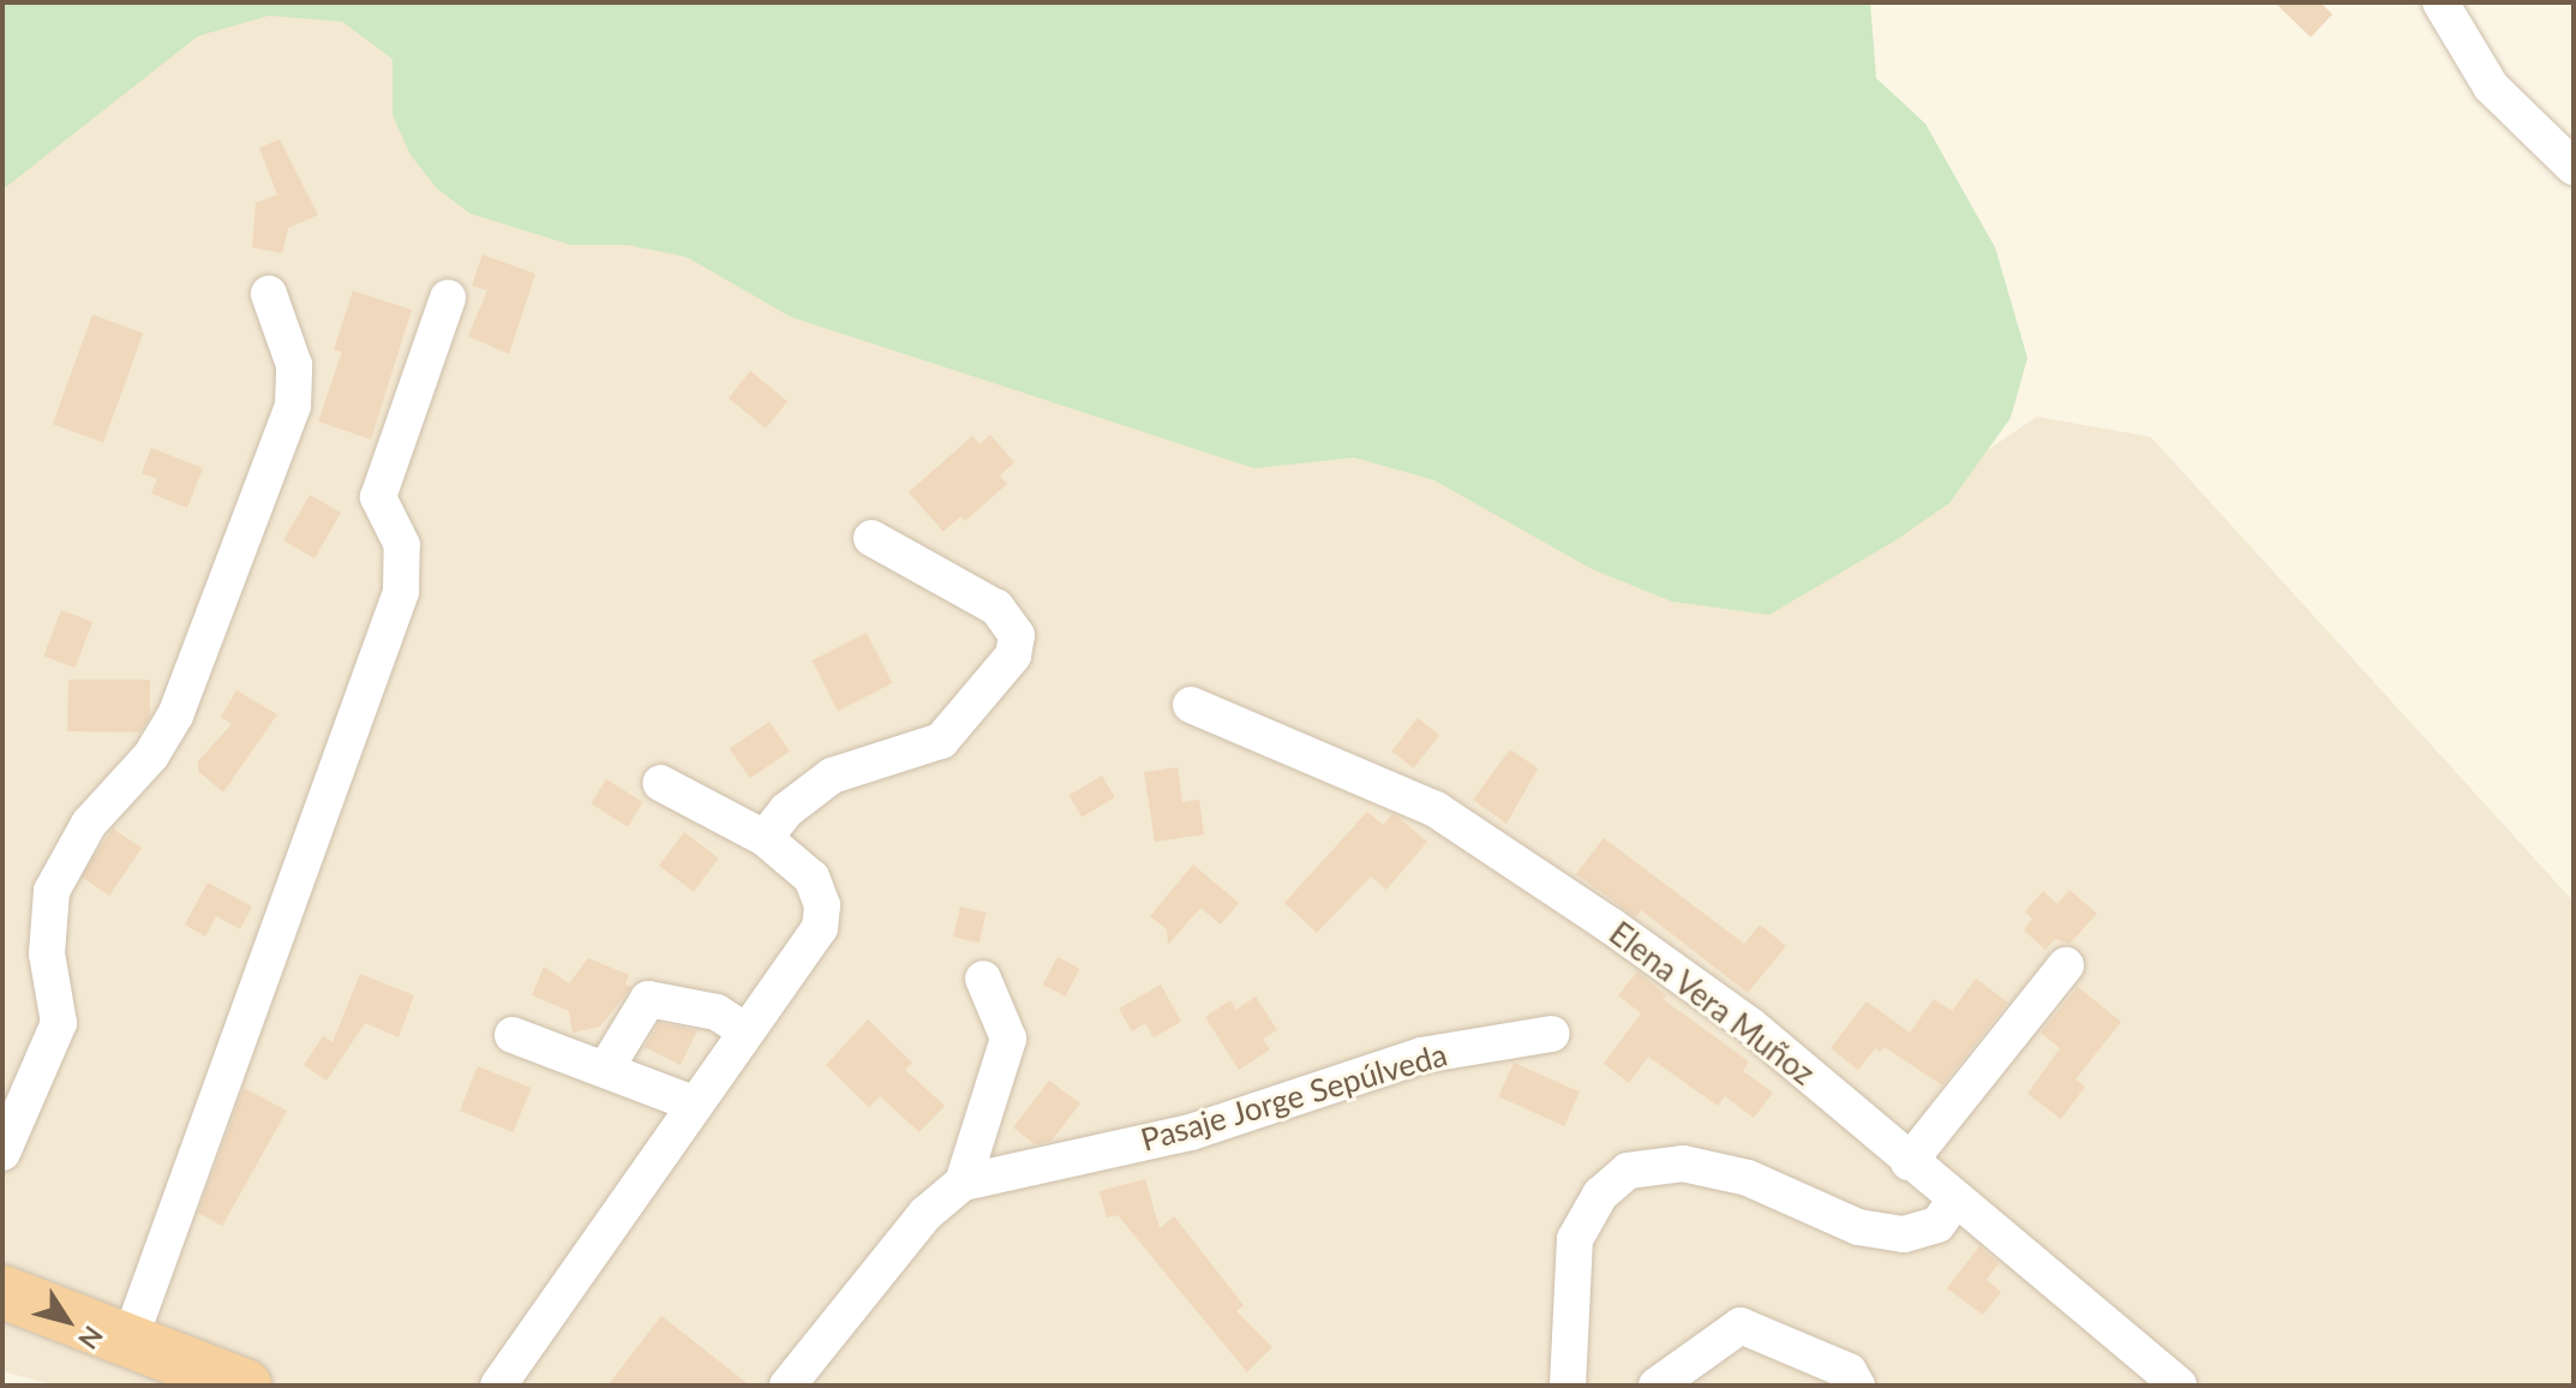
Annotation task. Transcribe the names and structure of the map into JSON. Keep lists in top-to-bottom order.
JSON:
{
  "streets": {
    "street": ["Elena Vera Muñoz", "Pasaje Jorge Sepúlveda"]
  },
  "north": "bottom right"
}
